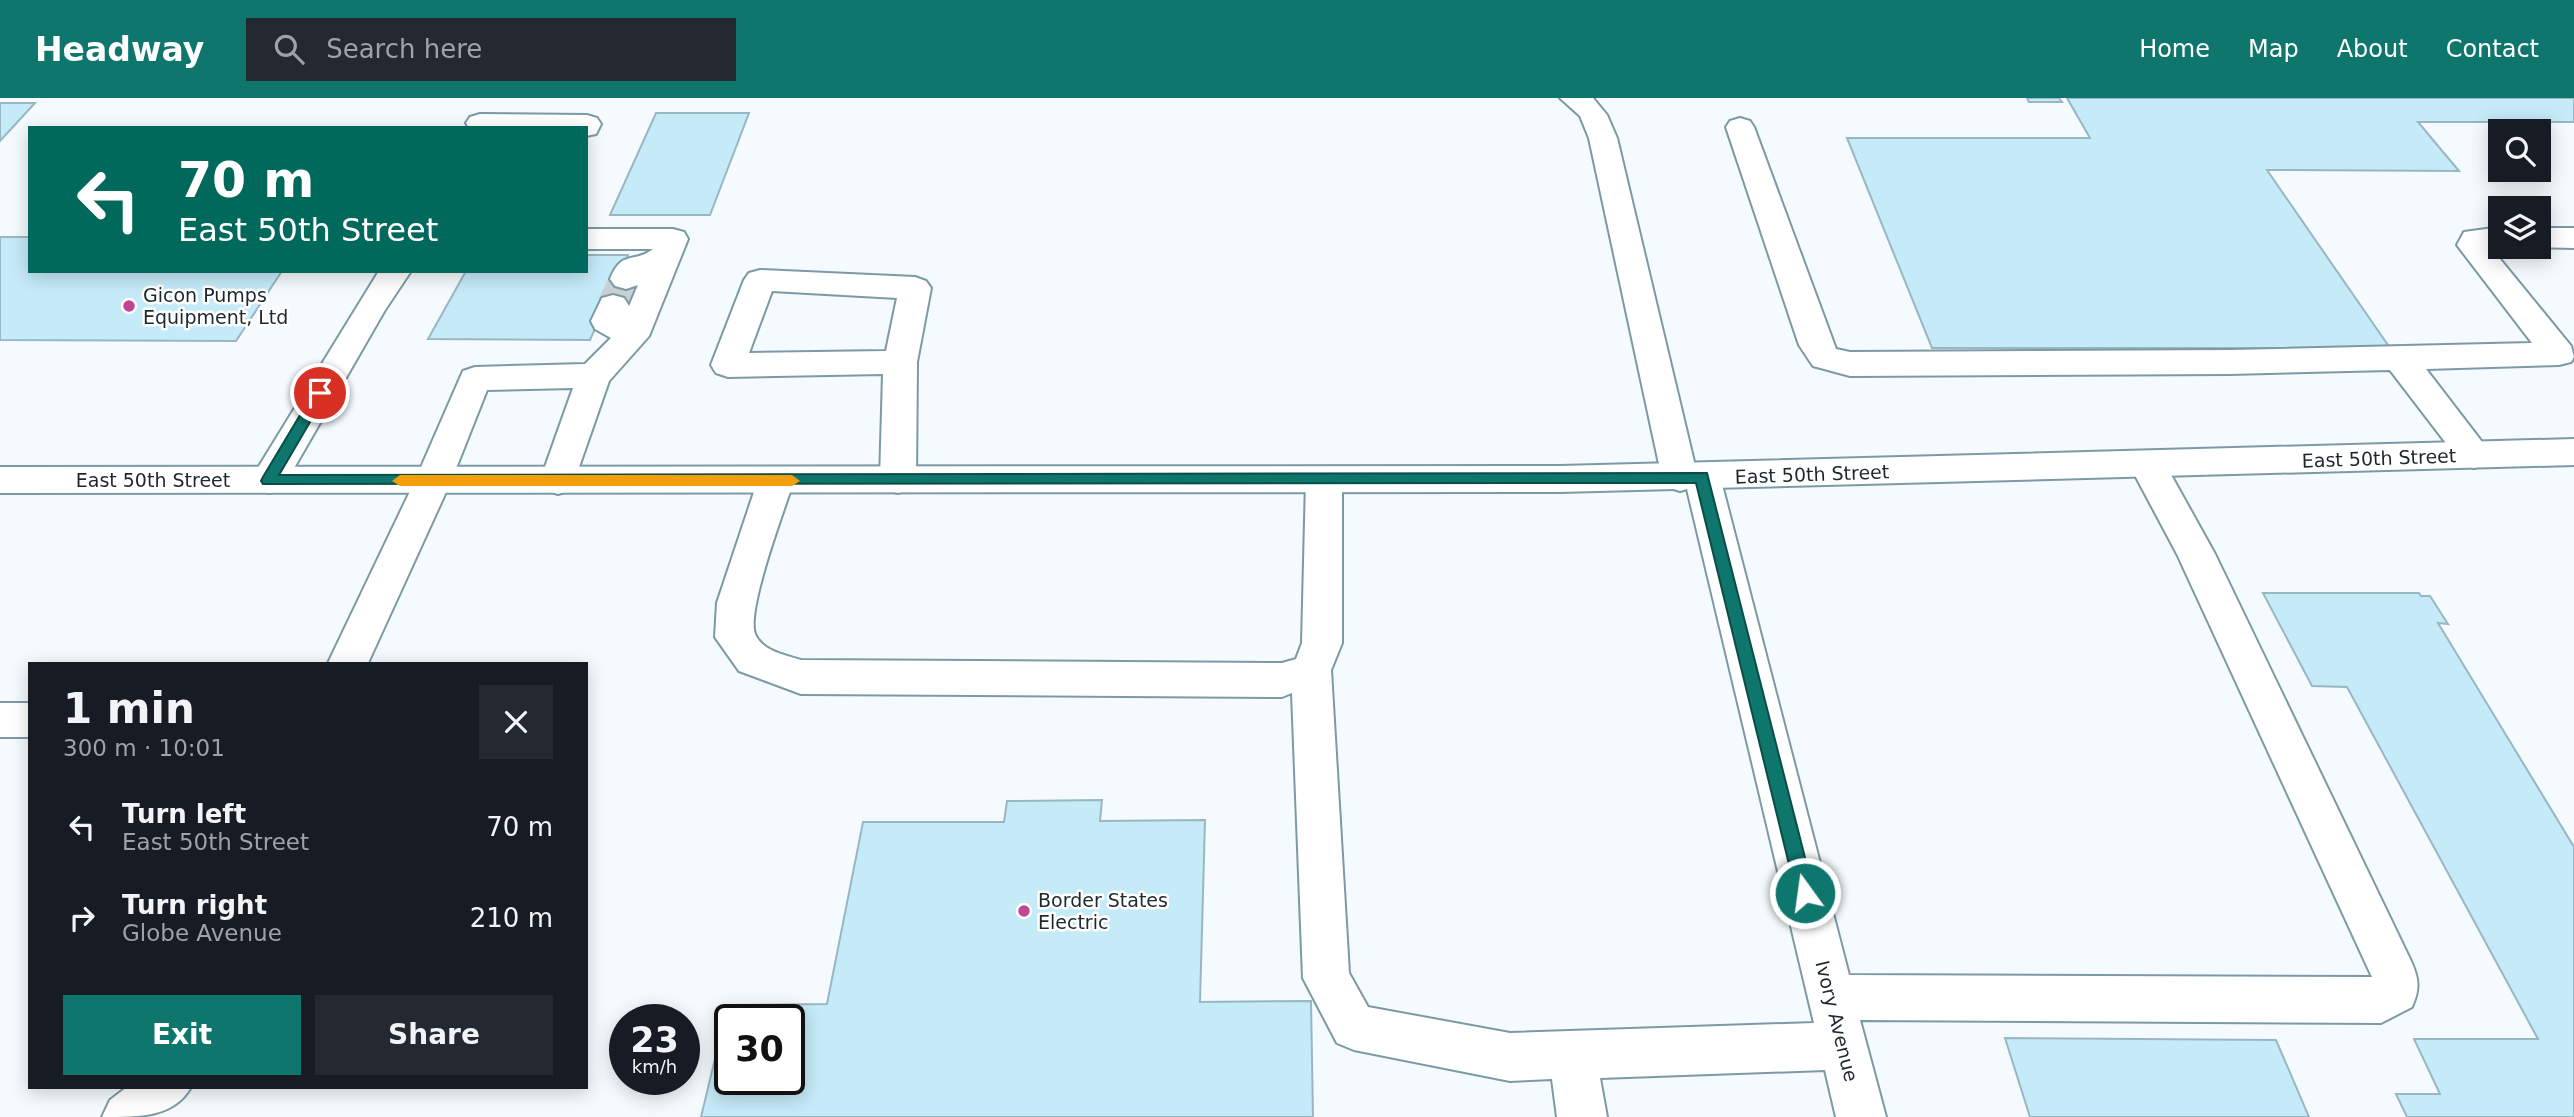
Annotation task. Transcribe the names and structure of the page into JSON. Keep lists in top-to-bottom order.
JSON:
{
  "streets": {
    "main road": ["East 50th Street", "Ivory Avenue"]
  },
  "crossings": [
    ["East 50th Street", "Ivory Avenue"]
  ],
  "places": ["Gicon Pumps Equipment, Ltd", "Border States Electric"],
  "page": {
    "header": "Headway",
    "search": "Search here",
    "nav": [
      "Home",
      "Map",
      "About",
      "Contact"
    ],
    "turn": ["70 m", "East 50th Street"],
    "heading": ["1 min", "300 m · 10:01"],
    "list": [
      {
        "name": "Turn left",
        "note": "East 50th Street",
        "value": "70 m"
      },
      {
        "name": "Turn right",
        "note": "Globe Avenue",
        "value": "210 m"
      }
    ],
    "buttons": ["Exit", "Share"],
    "speed": "23 km/h",
    "limit": "30"
  }
}
